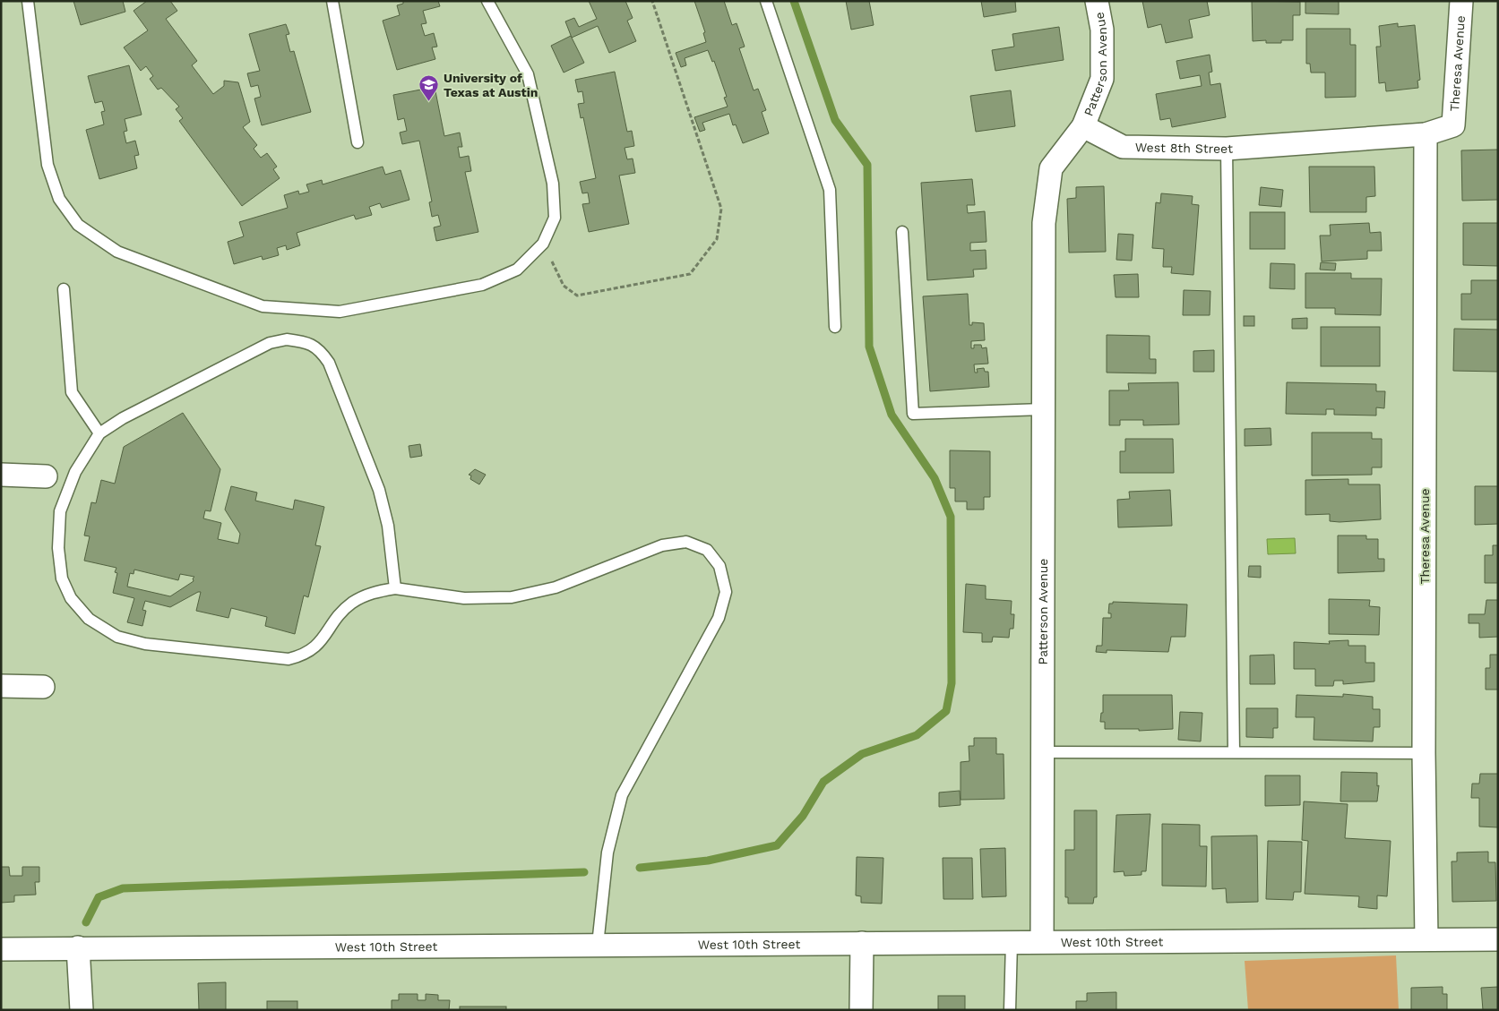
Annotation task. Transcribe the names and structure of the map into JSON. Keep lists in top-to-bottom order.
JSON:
{
  "streets": {
    "street": [
      "Theresa Avenue",
      "Patterson Avenue",
      "West 8th Street",
      "West 10th Street"
    ]
  },
  "crossings": [
    ["Theresa Avenue", "West 8th Street"],
    ["Theresa Avenue", "West 10th Street"],
    ["Patterson Avenue", "West 8th Street"],
    ["Patterson Avenue", "West 10th Street"]
  ],
  "places": {
    "school or university": ["University of Texas at Austin"]
  }
}
